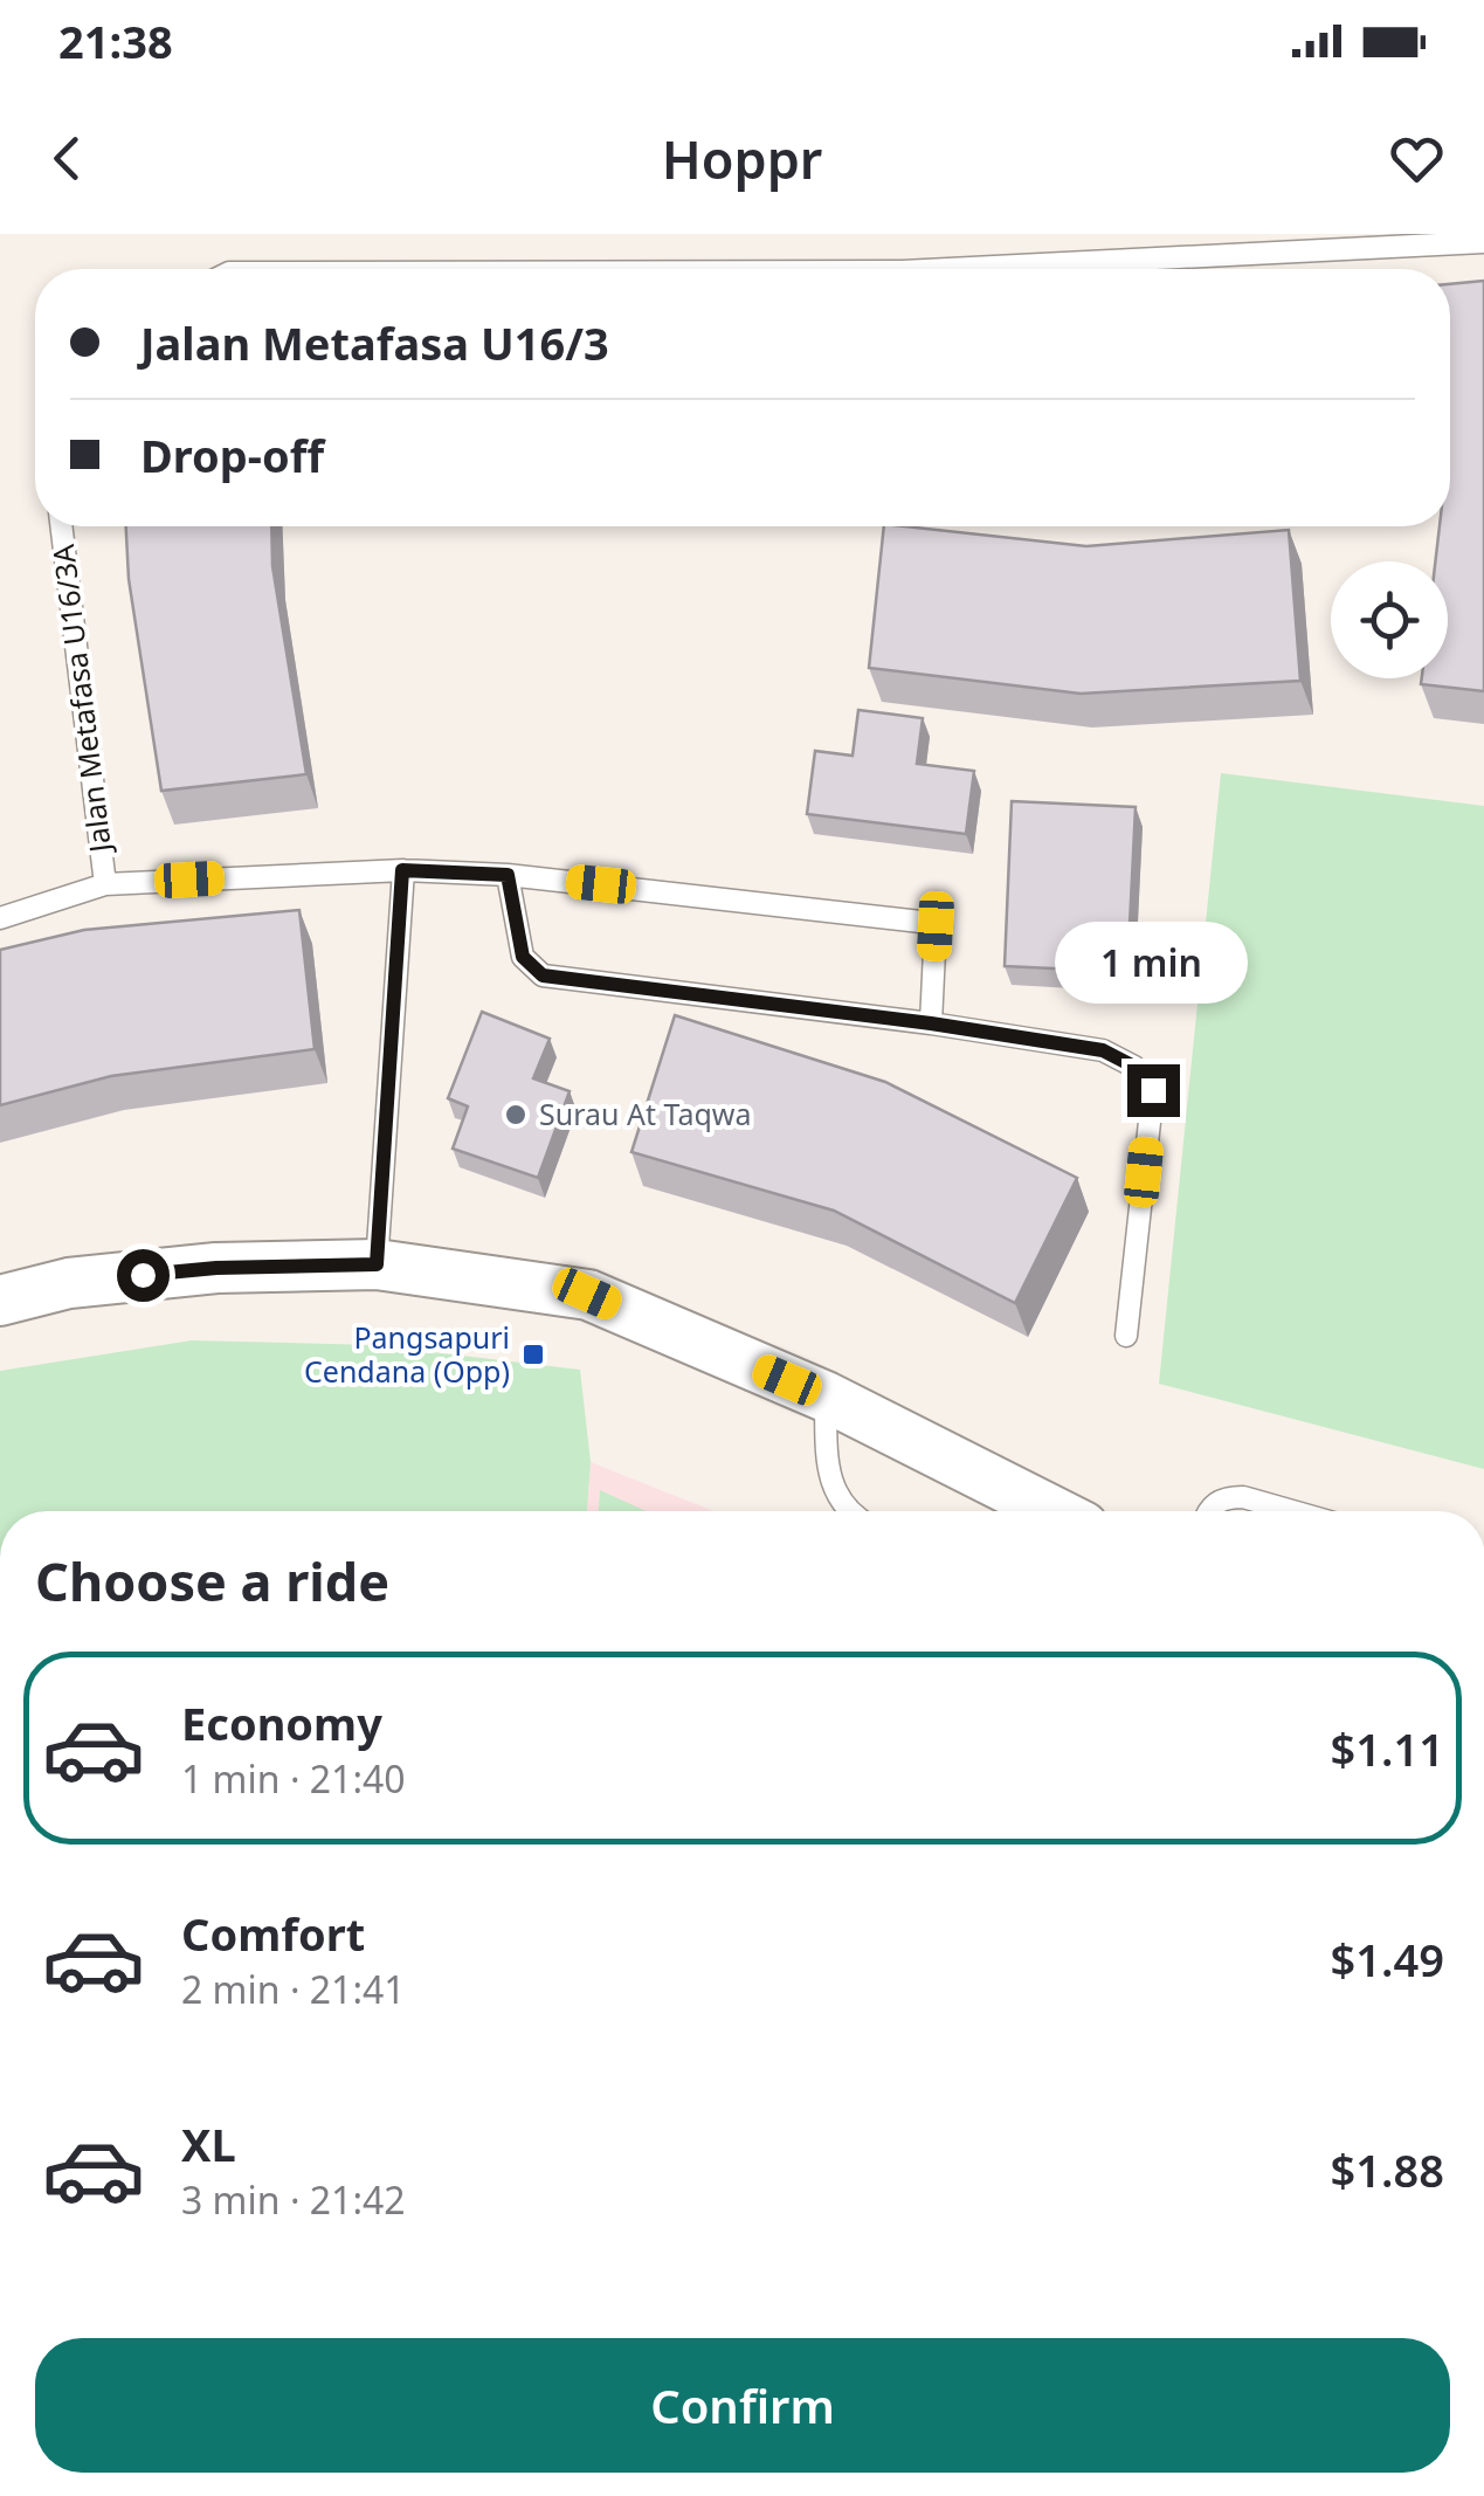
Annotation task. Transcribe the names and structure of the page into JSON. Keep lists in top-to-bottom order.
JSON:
{
  "streets": {
    "lane": ["Jalan Metafasa U16/3A"]
  },
  "places": {
    "other": ["Surau At Taqwa"],
    "transit": ["Pangsapuri Cendana (Opp)"]
  },
  "page": {
    "status": "21:38",
    "header": "Hoppr",
    "banner": ["Jalan Metafasa U16/3", "Drop-off"],
    "bubble": "1 min",
    "heading": "Choose a ride",
    "list": [
      {
        "name": "Economy",
        "note": "1 min · 21:40",
        "value": "$1.11"
      },
      {
        "name": "Comfort",
        "note": "2 min · 21:41",
        "value": "$1.49"
      },
      {
        "name": "XL",
        "note": "3 min · 21:42",
        "value": "$1.88"
      }
    ],
    "buttons": "Confirm"
  }
}
